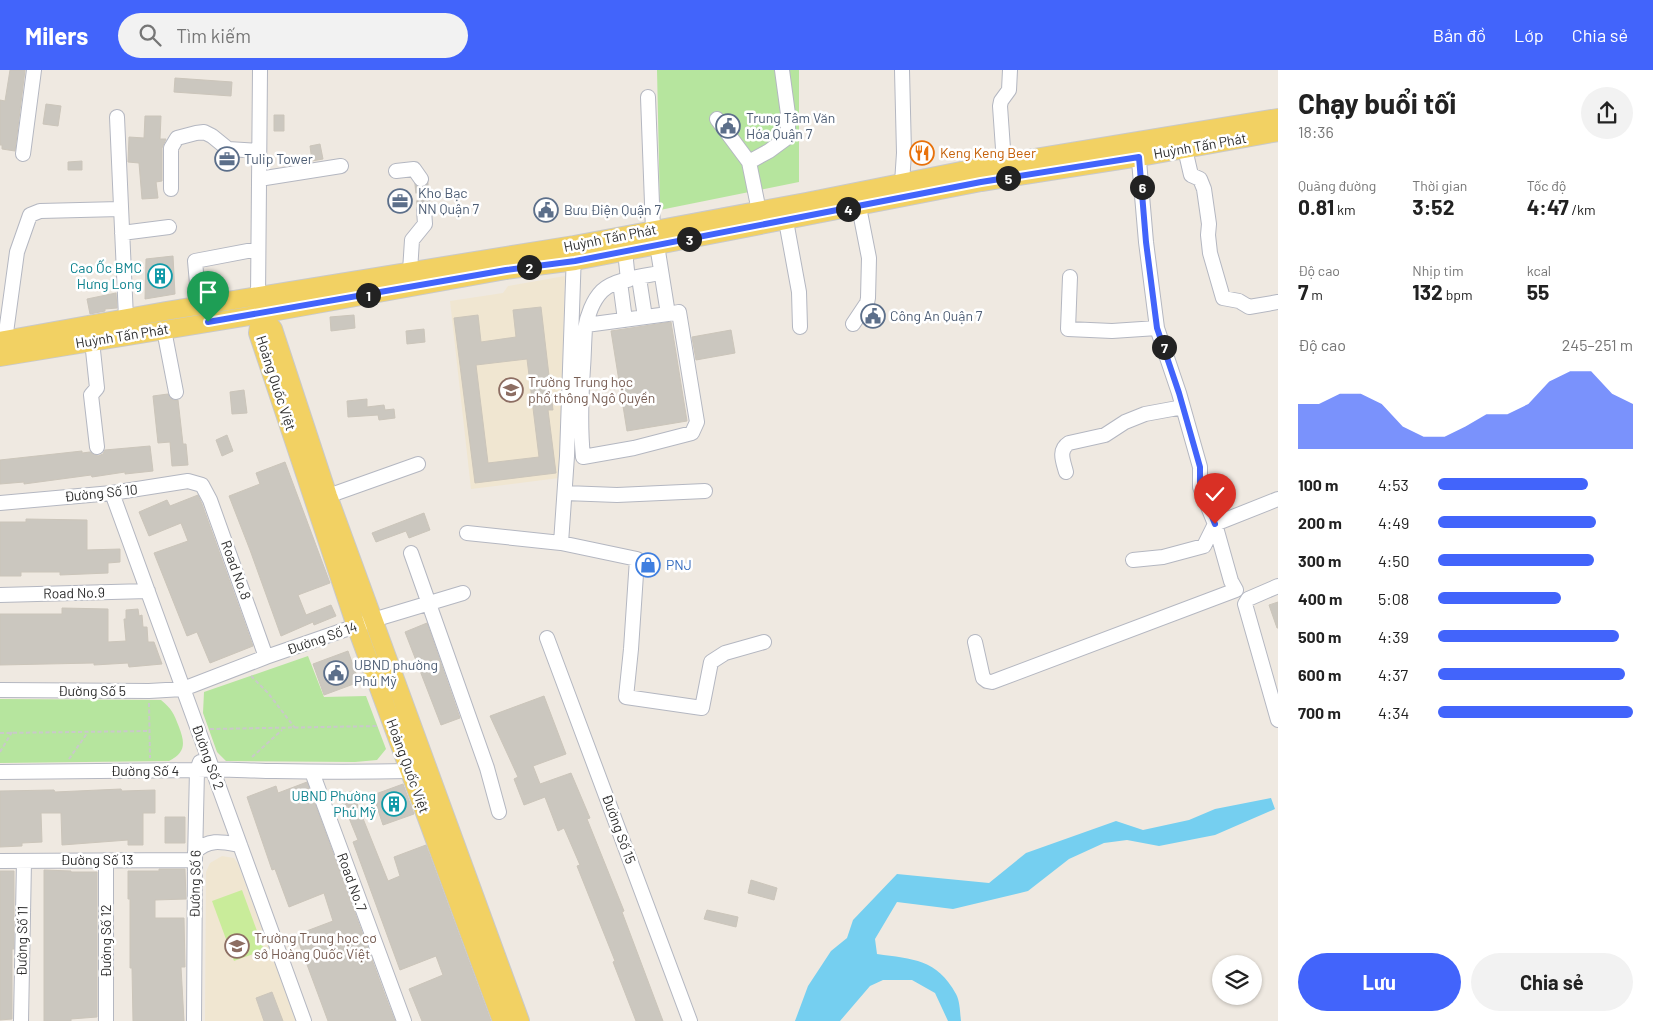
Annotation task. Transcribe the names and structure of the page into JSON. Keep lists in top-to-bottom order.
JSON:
{
  "streets": {
    "main road": ["Huỳnh Tấn Phát", "Hoàng Quốc Việt"],
    "street": [
      "Đường Số 10",
      "Road No.8",
      "Road No.9",
      "Đường Số 14",
      "Đường Số 5",
      "Đường Số 2",
      "Đường Số 4",
      "Đường Số 15",
      "Đường Số 13",
      "Road No.7",
      "Đường Số 6",
      "Đường Số 11",
      "Đường Số 12"
    ]
  },
  "crossings": [
    ["Huỳnh Tấn Phát", "Hoàng Quốc Việt"],
    ["Hoàng Quốc Việt", "Đường Số 14"],
    ["Hoàng Quốc Việt", "Đường Số 4"],
    ["Đường Số 10", "Road No.8"],
    ["Đường Số 10", "Đường Số 2"],
    ["Road No.8", "Đường Số 14"],
    ["Road No.9", "Đường Số 2"],
    ["Đường Số 14", "Đường Số 5"],
    ["Đường Số 14", "Đường Số 2"],
    ["Đường Số 5", "Đường Số 2"],
    ["Đường Số 2", "Đường Số 4"],
    ["Đường Số 2", "Đường Số 6"],
    ["Đường Số 4", "Road No.7"],
    ["Đường Số 4", "Đường Số 6"],
    ["Đường Số 13", "Đường Số 6"],
    ["Đường Số 13", "Đường Số 11"],
    ["Đường Số 13", "Đường Số 12"]
  ],
  "places": {
    "public building": [
      "Trung Tâm Văn Hóa Quận 7",
      "Bưu Điện Quận 7",
      "Công An Quận 7",
      "UBND phường Phú Mỹ"
    ],
    "restaurant": ["Keng Keng Beer"],
    "office": ["Tulip Tower", "Kho Bạc NN Quận 7"],
    "building": ["Cao Ốc BMC Hưng Long", "UBND Phường Phú Mỹ"],
    "school or university": ["Trường Trung học phổ thông Ngô Quyền", "Trường Trung học cơ sở Hoàng Quốc Việt"],
    "shop": ["PNJ"]
  },
  "page": {
    "header": "Milers",
    "search": "Tìm kiếm",
    "nav": ["Bản đồ", "Lớp", "Chia sẻ"],
    "heading": ["Chạy buổi tối", "18:36"],
    "stats": [
      ["Quãng đường", "0.81 km"],
      ["Thời gian", "3:52"],
      ["Tốc độ", "4:47 /km"],
      ["Độ cao", "7 m"],
      ["Nhịp tim", "132 bpm"],
      ["kcal", "55"]
    ],
    "pins": [
      "5",
      "6",
      "4",
      "3",
      "2",
      "1",
      "7"
    ],
    "chart": ["Độ cao", "245–251 m"],
    "list": [
      {
        "name": "100 m",
        "note": "4:53"
      },
      {
        "name": "200 m",
        "note": "4:49"
      },
      {
        "name": "300 m",
        "note": "4:50"
      },
      {
        "name": "400 m",
        "note": "5:08"
      },
      {
        "name": "500 m",
        "note": "4:39"
      },
      {
        "name": "600 m",
        "note": "4:37"
      },
      {
        "name": "700 m",
        "note": "4:34"
      }
    ],
    "buttons": ["Lưu", "Chia sẻ"]
  }
}
